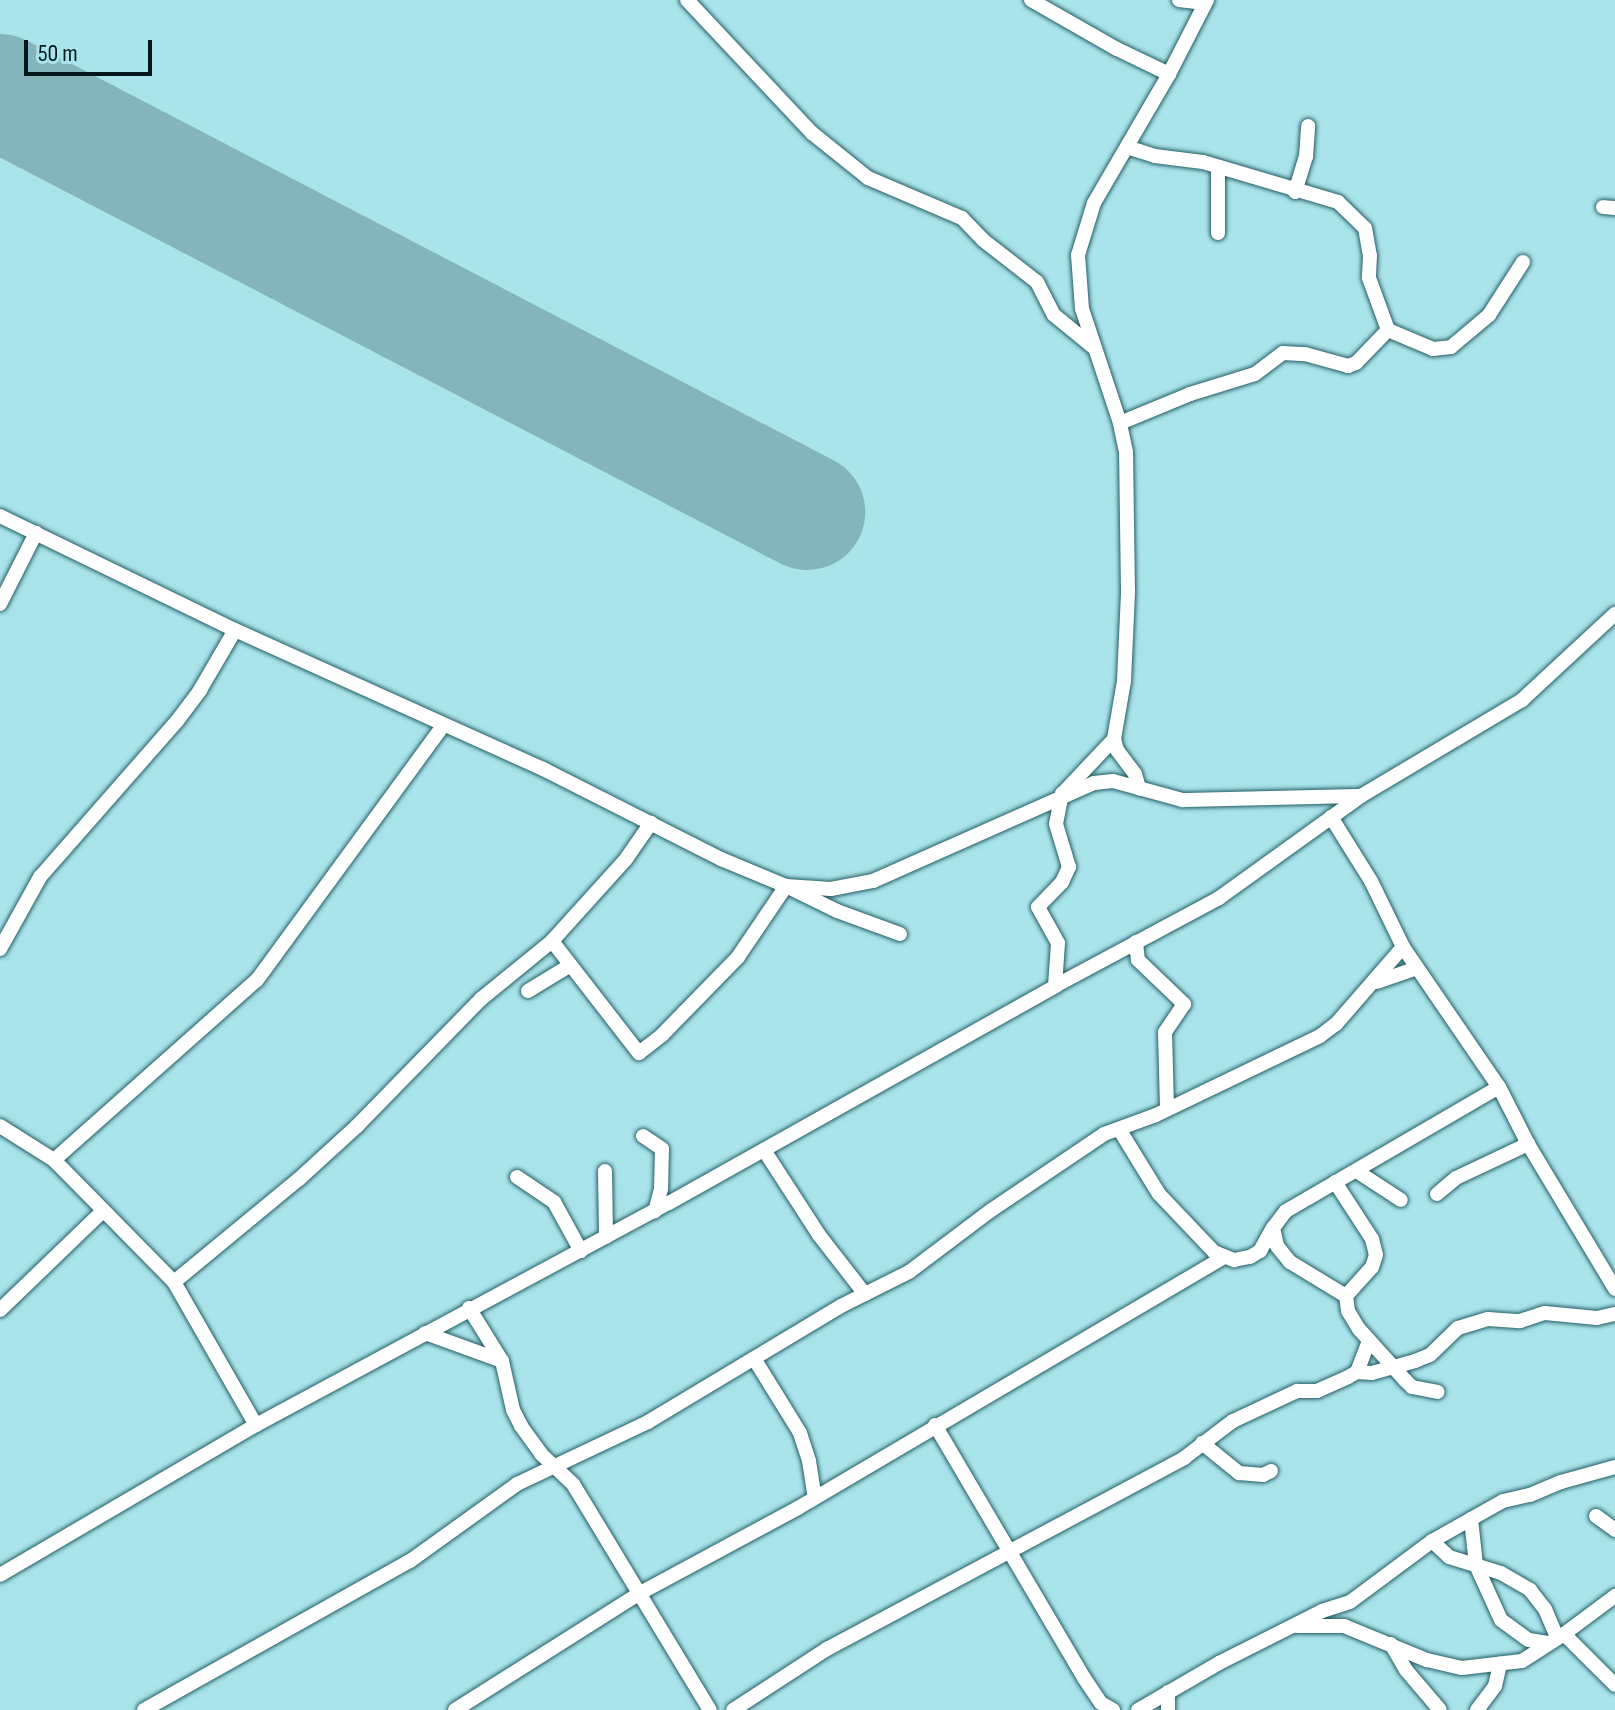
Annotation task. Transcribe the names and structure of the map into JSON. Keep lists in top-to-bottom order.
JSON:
{
  "scale_bar": "50 m"
}
